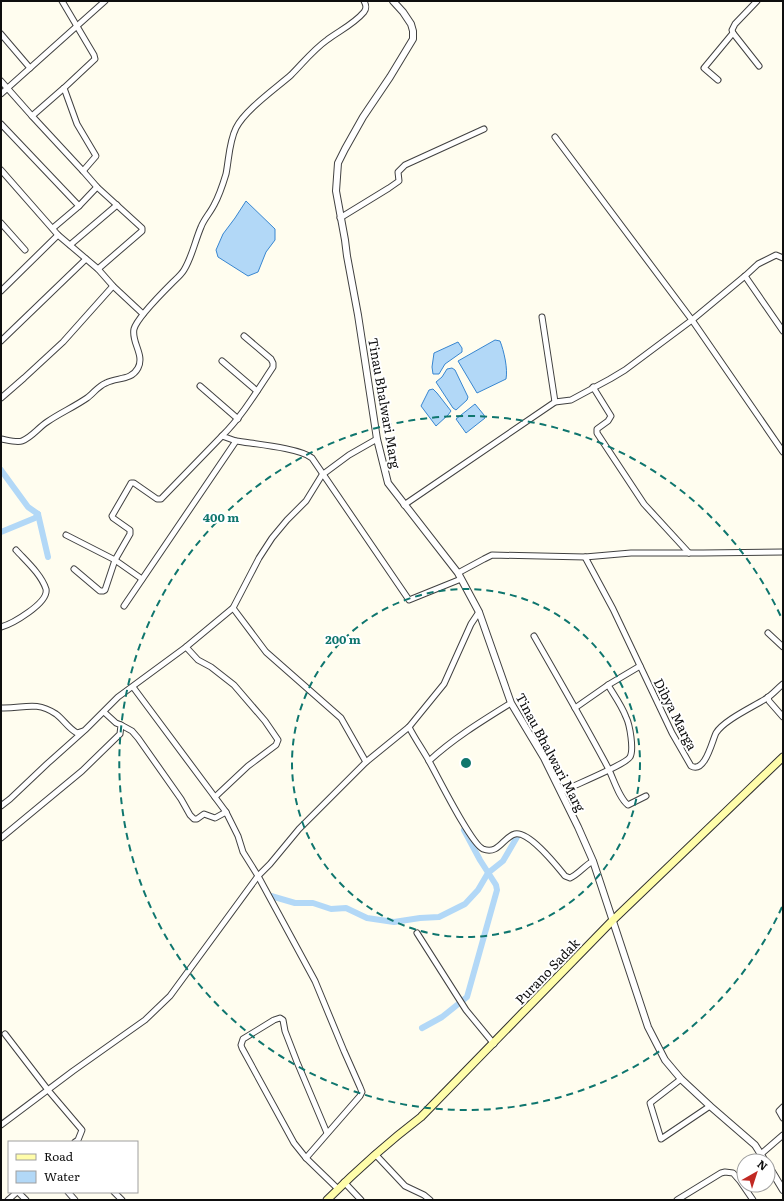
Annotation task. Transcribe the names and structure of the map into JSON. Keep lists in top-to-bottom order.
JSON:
{
  "streets": {
    "main road": ["Purano Sadak"],
    "street": ["Tinau Bhalwari Marg", "Dibya Marga"]
  },
  "crossings": [
    ["Tinau Bhalwari Marg", "Purano Sadak"]
  ],
  "legend": ["Road", "Water"],
  "north": "top right",
  "rings": ["400 m", "200 m"]
}
